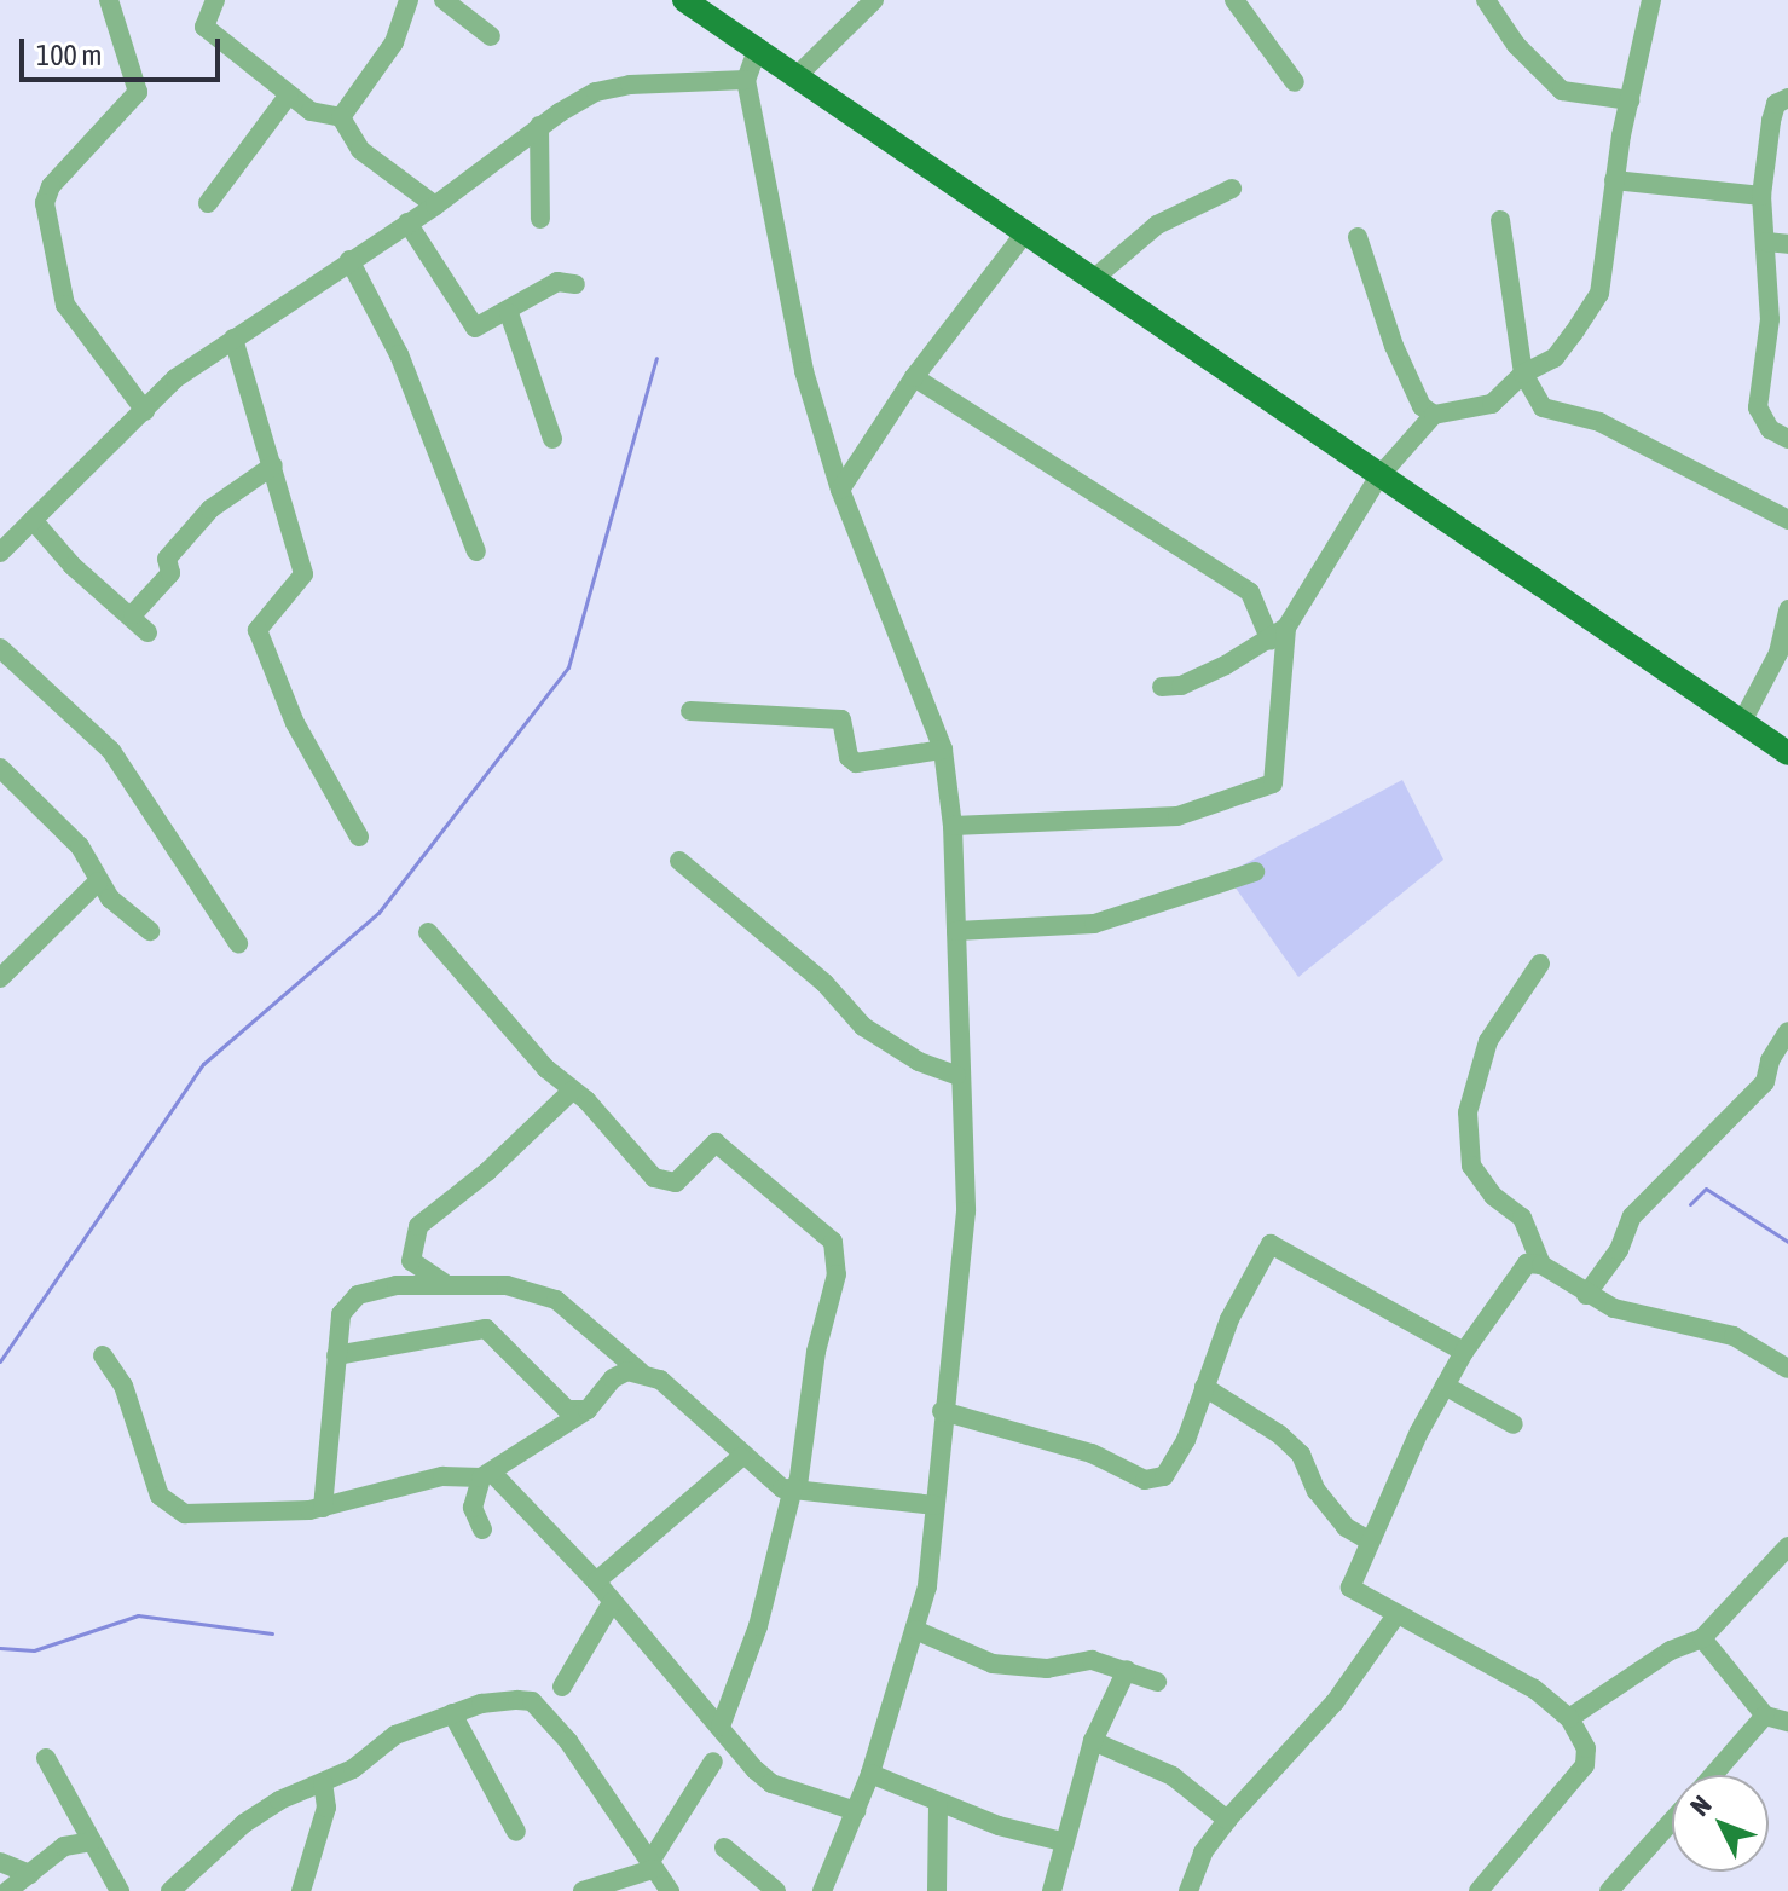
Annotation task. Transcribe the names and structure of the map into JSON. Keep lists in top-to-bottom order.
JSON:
{
  "scale_bar": "100 m",
  "north": "top left"
}
